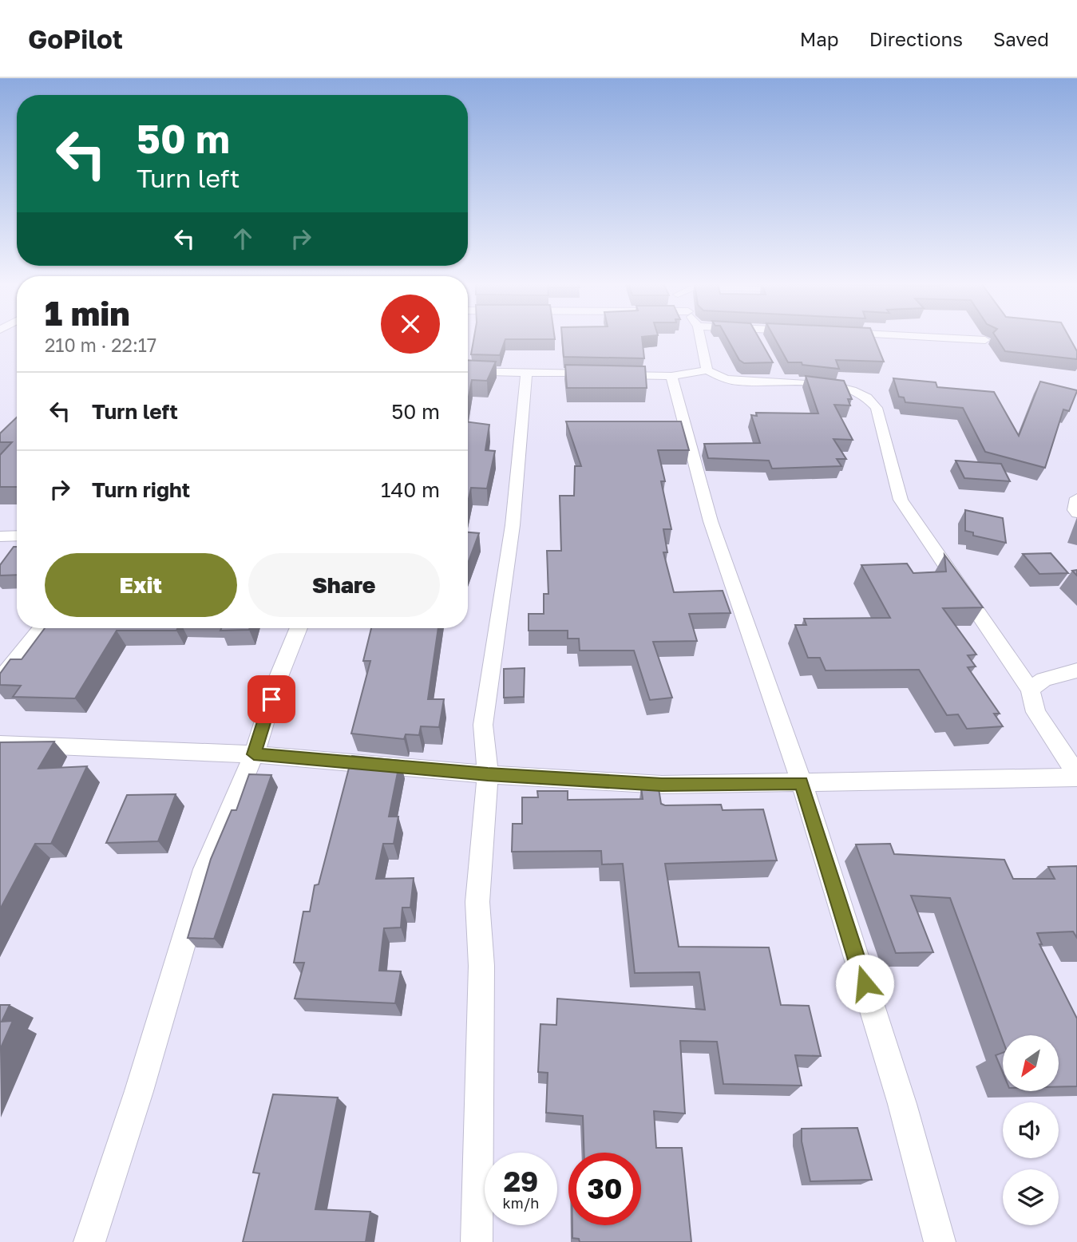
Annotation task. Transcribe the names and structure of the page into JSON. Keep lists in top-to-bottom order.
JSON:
{
  "north": "bottom left",
  "page": {
    "header": "GoPilot",
    "nav": ["Map", "Directions", "Saved"],
    "turn": ["50 m", "Turn left"],
    "heading": ["1 min", "210 m · 22:17"],
    "list": [
      {
        "name": "Turn left",
        "value": "50 m"
      },
      {
        "name": "Turn right",
        "value": "140 m"
      }
    ],
    "buttons": ["Exit", "Share"],
    "speed": "29 km/h",
    "limit": "30"
  }
}
